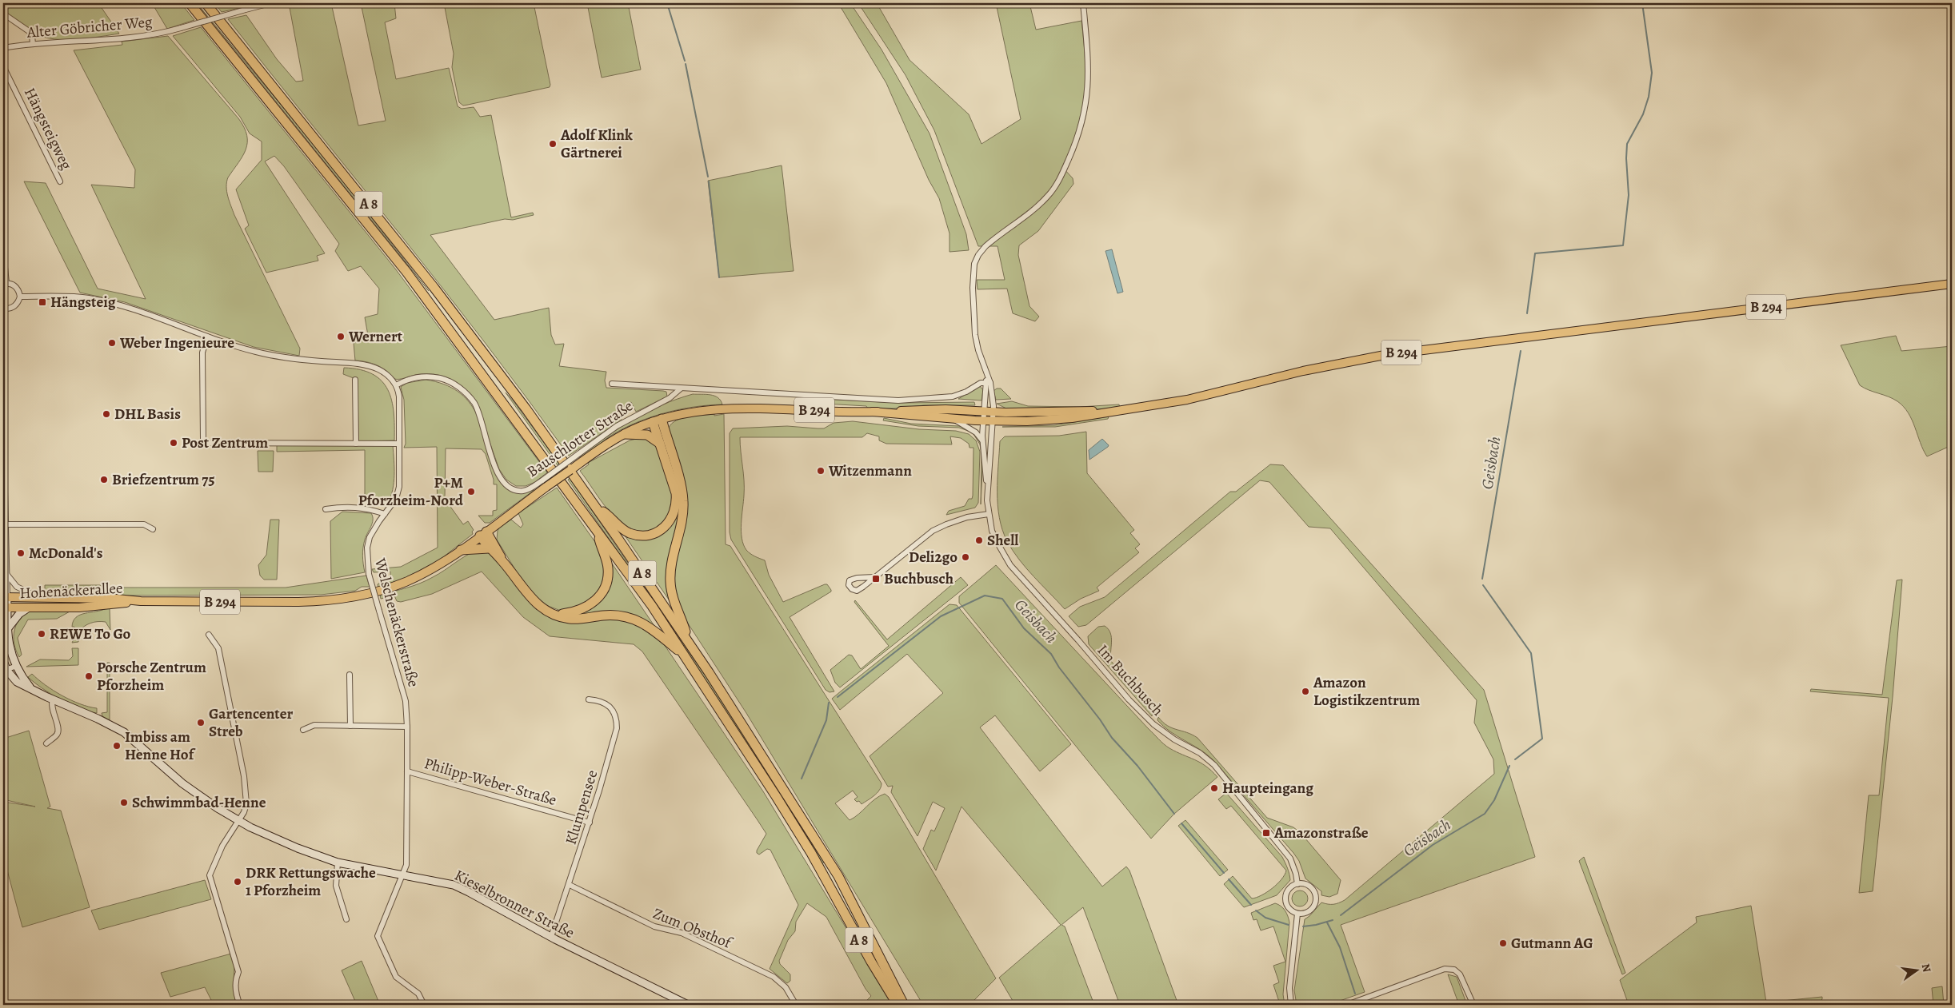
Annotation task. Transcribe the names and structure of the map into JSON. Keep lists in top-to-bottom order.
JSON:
{
  "streets": {
    "highway": ["A 8"],
    "main road": ["B 294", "Hohenäckerallee"],
    "street": [
      "Alter Göbricher Weg",
      "Hängsteigweg",
      "Bauschlotter Straße",
      "Welschenäckerstraße",
      "Im Buchbusch",
      "Philipp-Weber-Straße",
      "Klumpensee",
      "Kieselbronner Straße",
      "Zum Obsthof"
    ]
  },
  "crossings": [
    ["B 294", "Bauschlotter Straße"],
    ["B 294", "Hohenäckerallee"],
    ["B 294", "Im Buchbusch"],
    ["Bauschlotter Straße", "Hohenäckerallee"],
    ["Bauschlotter Straße", "Welschenäckerstraße"],
    ["Welschenäckerstraße", "Philipp-Weber-Straße"],
    ["Welschenäckerstraße", "Kieselbronner Straße"],
    ["Philipp-Weber-Straße", "Klumpensee"],
    ["Klumpensee", "Kieselbronner Straße"],
    ["Klumpensee", "Zum Obsthof"]
  ],
  "water": ["Geisbach"],
  "places": {
    "other": [
      "Adolf Klink Gärtnerei",
      "Wernert",
      "Weber Ingenieure",
      "DHL Basis",
      "Post Zentrum",
      "Witzenmann",
      "Briefzentrum 75",
      "P+M Pforzheim-Nord",
      "Shell",
      "McDonald's",
      "Deli2go",
      "REWE To Go",
      "Porsche Zentrum Pforzheim",
      "Amazon Logistikzentrum",
      "Gartencenter Streb",
      "Imbiss am Henne Hof",
      "Haupteingang",
      "Schwimmbad-Henne",
      "DRK Rettungswache 1 Pforzheim",
      "Gutmann AG"
    ],
    "transit": ["Hängsteig", "Buchbusch", "Amazonstraße"]
  },
  "north": "right"
}
